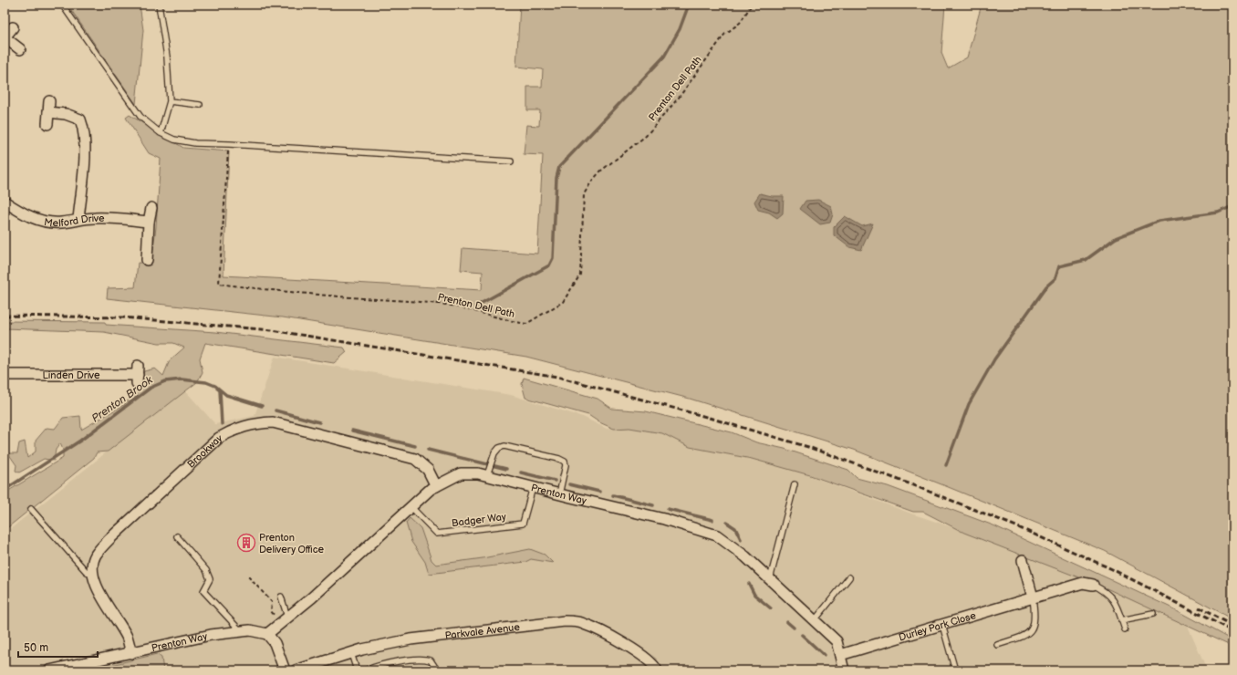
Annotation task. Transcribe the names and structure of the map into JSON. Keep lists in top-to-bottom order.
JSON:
{
  "streets": {
    "street": [
      "Melford Drive",
      "Linden Drive",
      "Brookway",
      "Prenton Way",
      "Durley Park Close",
      "Parkvale Avenue"
    ],
    "lane": ["Badger Way"],
    "path": ["Prenton Dell Path"]
  },
  "crossings": [
    ["Brookway", "Prenton Way"],
    ["Prenton Way", "Badger Way"],
    ["Prenton Way", "Durley Park Close"]
  ],
  "water": ["Prenton Brook"],
  "places": {
    "building": ["Prenton Delivery Office"]
  },
  "scale_bar": "50 m"
}
